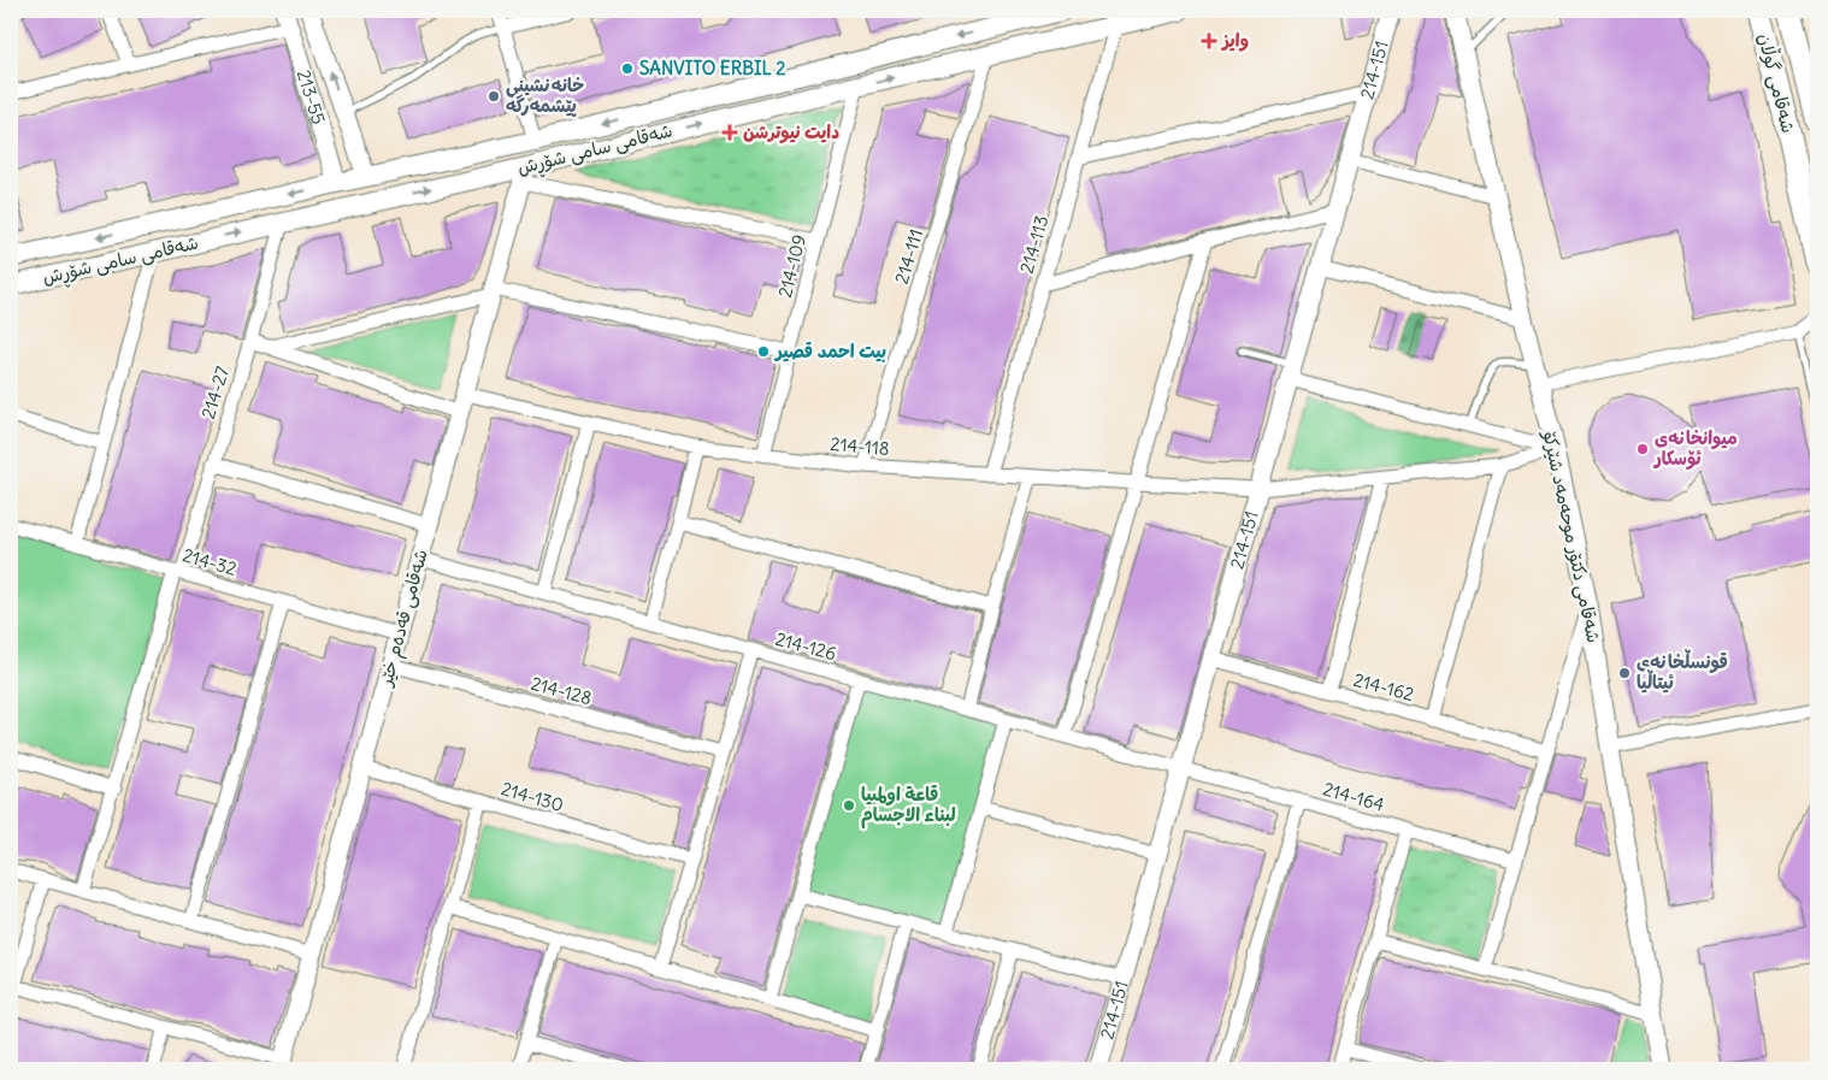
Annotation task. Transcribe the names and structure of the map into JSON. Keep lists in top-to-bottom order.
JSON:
{
  "streets": {
    "main road": ["شەقامی گوڵان", "شەقامی سامی شۆڕش"],
    "street": [
      "214-151",
      "213-55",
      "214-113",
      "214-111",
      "214-109",
      "214-27",
      "214-118",
      "شەقامی دکتۆر موحەمەد شێرکۆ",
      "214-32",
      "شەقامی قەدەم خێر",
      "214-126",
      "214-162",
      "214-128",
      "214-130",
      "214-164"
    ]
  },
  "crossings": [
    ["214-151", "214-118"],
    ["214-151", "214-126"],
    ["214-151", "214-162"],
    ["214-151", "214-164"],
    ["213-55", "شەقامی سامی شۆڕش"],
    ["شەقامی سامی شۆڕش", "214-113"],
    ["شەقامی سامی شۆڕش", "214-111"],
    ["شەقامی سامی شۆڕش", "214-109"],
    ["شەقامی سامی شۆڕش", "214-27"],
    ["شەقامی سامی شۆڕش", "شەقامی قەدەم خێر"],
    ["214-113", "214-118"],
    ["214-111", "214-118"],
    ["214-109", "214-118"],
    ["214-27", "214-32"],
    ["214-118", "شەقامی دکتۆر موحەمەد شێرکۆ"],
    ["214-118", "شەقامی قەدەم خێر"],
    ["214-32", "شەقامی قەدەم خێر"],
    ["شەقامی قەدەم خێر", "214-126"],
    ["شەقامی قەدەم خێر", "214-128"],
    ["شەقامی قەدەم خێر", "214-130"],
    ["214-126", "214-164"]
  ],
  "places": {
    "health": ["وايز", "دايت نيوترشن"],
    "other": [
      "SANVITO ERBIL 2",
      "خانەنشینی پێشمەرگە",
      "بيت احمد قصير",
      "میوانخانەی ئۆسکار",
      "قونسڵخانەی ئیتاڵیا",
      "قاعة اولمبيا لبناء الاجسام"
    ]
  }
}
